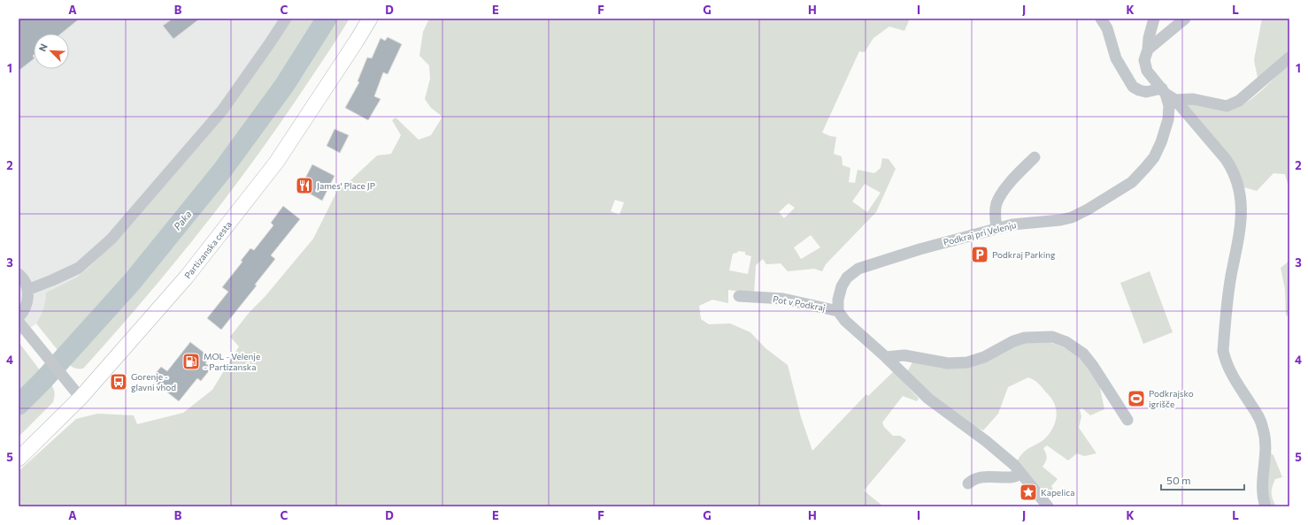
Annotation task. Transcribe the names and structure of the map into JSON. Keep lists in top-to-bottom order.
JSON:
{
  "streets": {
    "main road": ["Partizanska cesta"],
    "street": ["Podkraj pri Velenju", "Pot v Podkraj"]
  },
  "crossings": [
    ["Podkraj pri Velenju", "Pot v Podkraj"]
  ],
  "water": ["Paka"],
  "places": {
    "restaurant": ["James' Place JP"],
    "parking": ["Podkraj Parking"],
    "fuel station": ["MOL - Velenje - Partizanska"],
    "bus stop": ["Gorenje - glavni vhod"],
    "sports": ["Podkrajsko igrišče"],
    "place": ["Kapelica"]
  },
  "scale_bar": "50 m",
  "north": "top left",
  "grid": {
    "columns": [
      "A",
      "B",
      "C",
      "D",
      "E",
      "F",
      "G",
      "H",
      "I",
      "J",
      "K",
      "L"
    ],
    "rows": [
      "1",
      "2",
      "3",
      "4",
      "5"
    ]
  }
}
